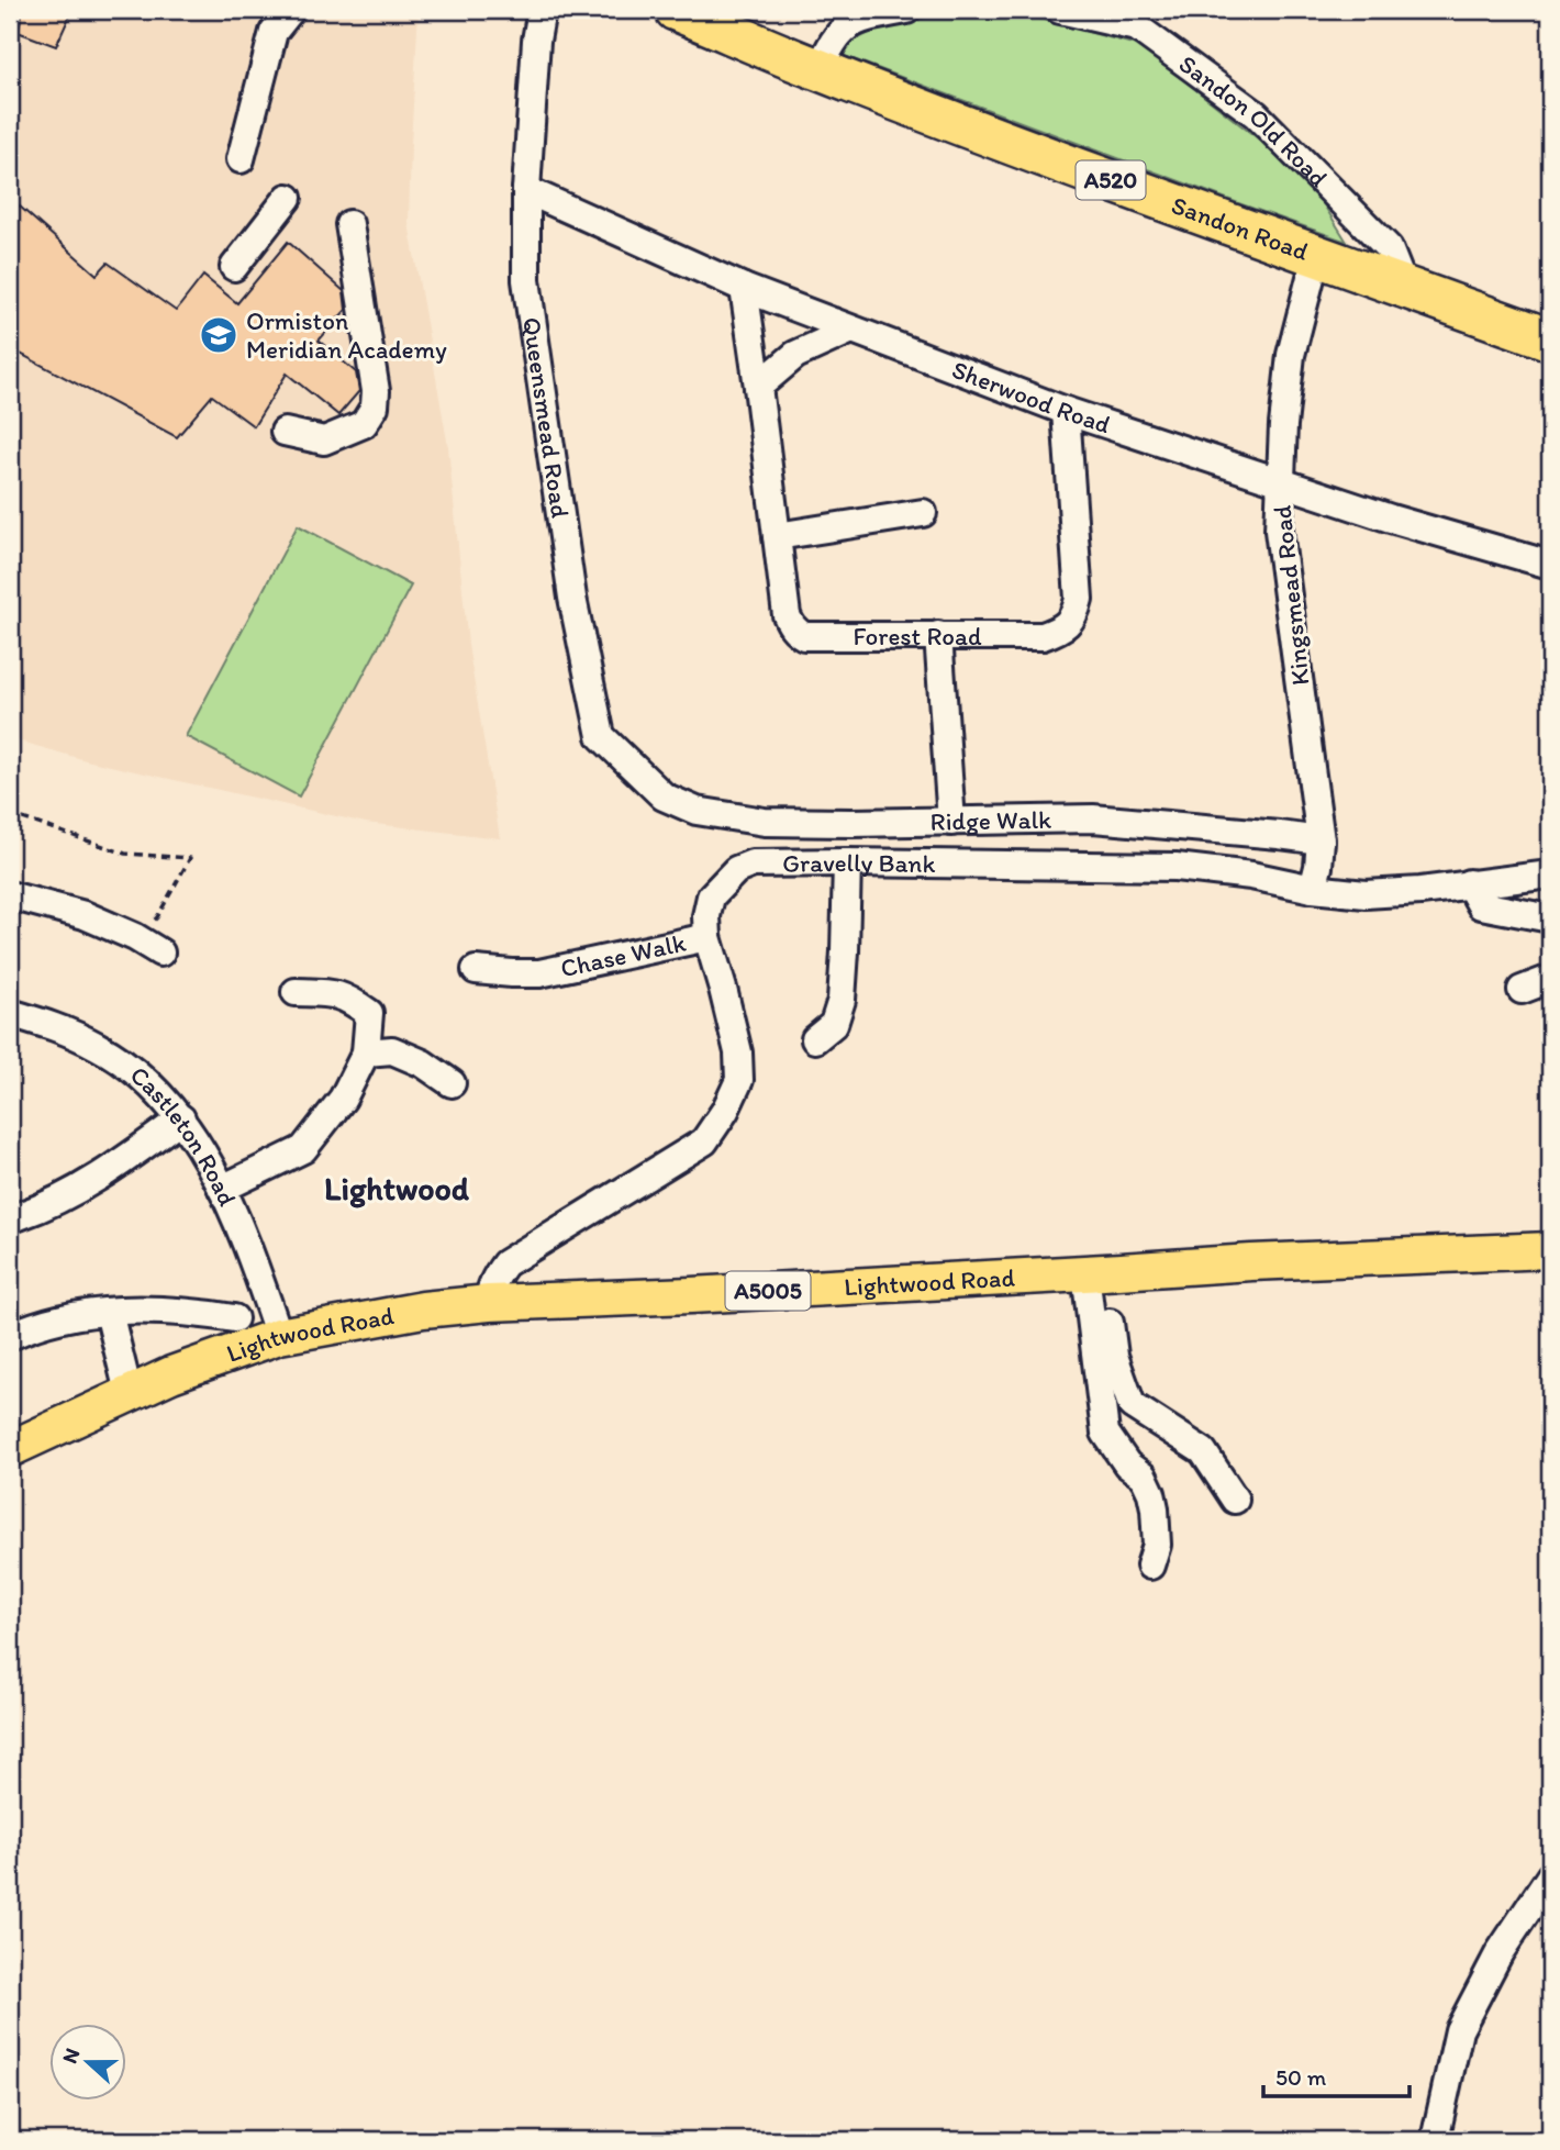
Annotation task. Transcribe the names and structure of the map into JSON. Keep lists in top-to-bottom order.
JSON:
{
  "streets": {
    "highway": ["A520", "Sandon Road"],
    "main road": ["Lightwood Road", "A5005"],
    "street": [
      "Sandon Old Road",
      "Sherwood Road",
      "Queensmead Road",
      "Kingsmead Road",
      "Forest Road",
      "Ridge Walk",
      "Gravelly Bank",
      "Chase Walk",
      "Castleton Road"
    ]
  },
  "crossings": [
    ["Sandon Old Road", "Sandon Road"],
    ["Sandon Road", "Kingsmead Road"],
    ["Sherwood Road", "Queensmead Road"],
    ["Sherwood Road", "Kingsmead Road"],
    ["Sherwood Road", "Forest Road"],
    ["Queensmead Road", "Ridge Walk"],
    ["Kingsmead Road", "Ridge Walk"],
    ["Kingsmead Road", "Gravelly Bank"],
    ["Gravelly Bank", "Chase Walk"],
    ["Gravelly Bank", "Lightwood Road"],
    ["Castleton Road", "Lightwood Road"]
  ],
  "districts": ["Lightwood"],
  "places": {
    "school or university": ["Ormiston Meridian Academy"]
  },
  "scale_bar": "50 m",
  "north": "left"
}
